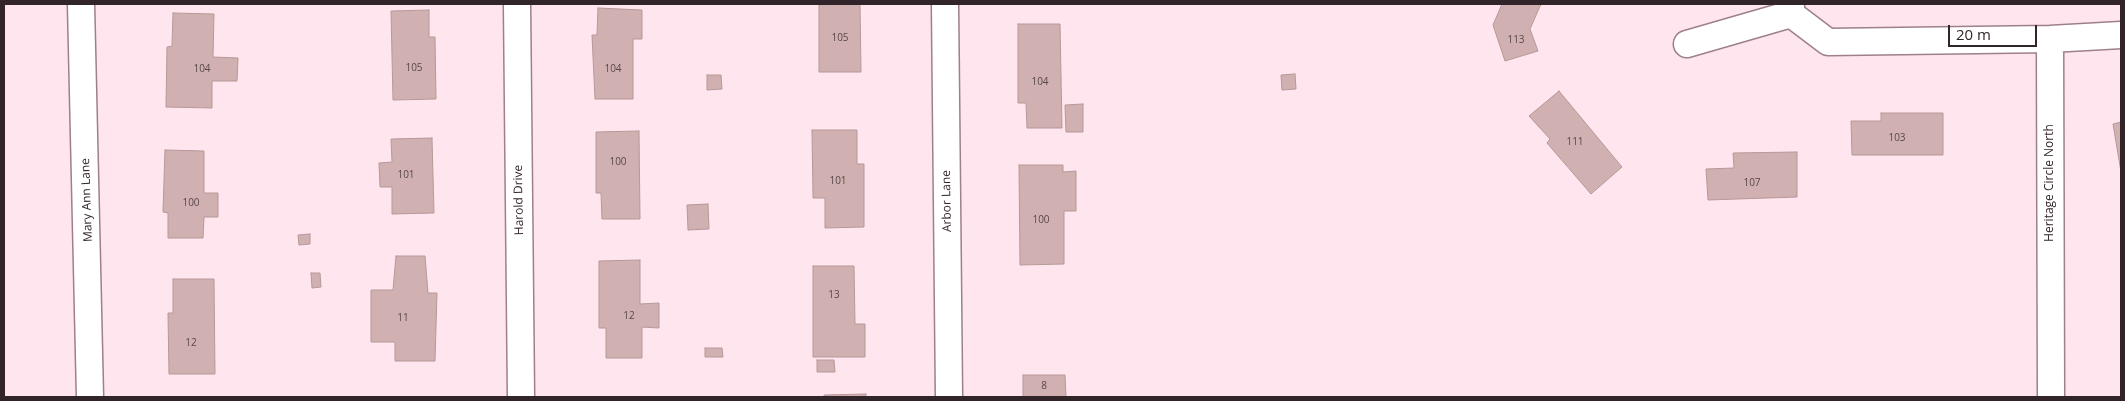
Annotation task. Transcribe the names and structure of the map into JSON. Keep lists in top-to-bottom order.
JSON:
{
  "streets": {
    "street": [
      "Heritage Circle North",
      "Mary Ann Lane",
      "Harold Drive",
      "Arbor Lane"
    ]
  },
  "house_numbers": [
    "105",
    "113",
    "105",
    "104",
    "104",
    "104",
    "103",
    "111",
    "100",
    "101",
    "101",
    "107",
    "100",
    "100",
    "13",
    "12",
    "11",
    "12",
    "8"
  ],
  "scale_bar": "20 m"
}
